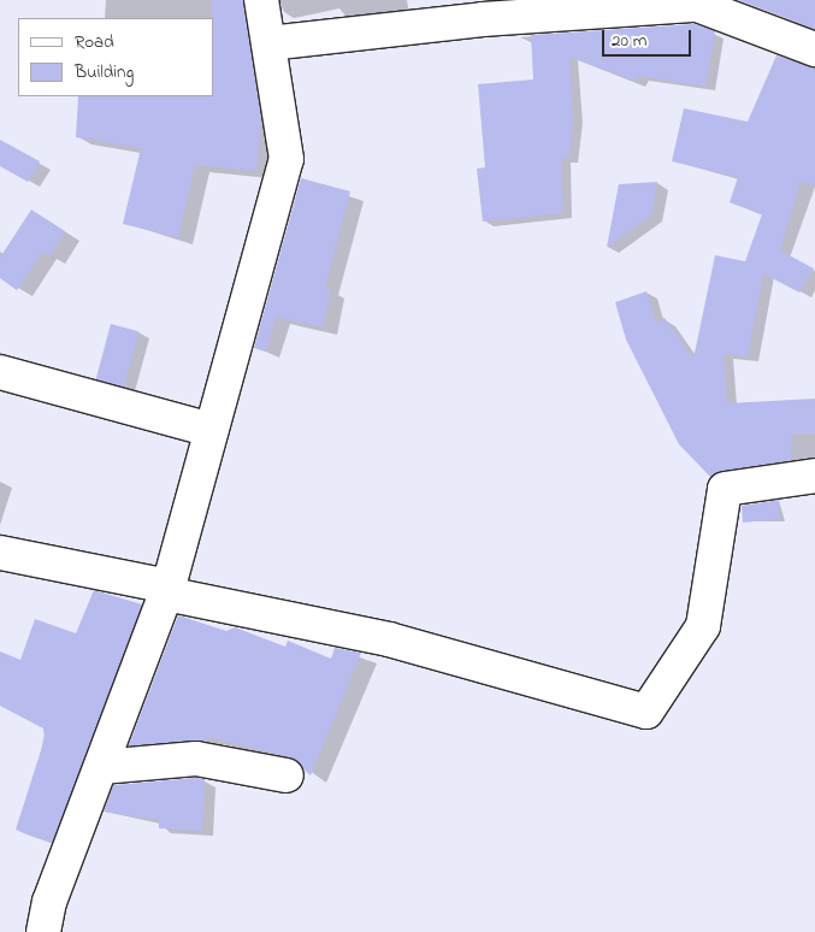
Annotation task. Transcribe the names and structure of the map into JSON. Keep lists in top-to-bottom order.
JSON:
{
  "legend": ["Road", "Building"],
  "scale_bar": "20 m"
}
